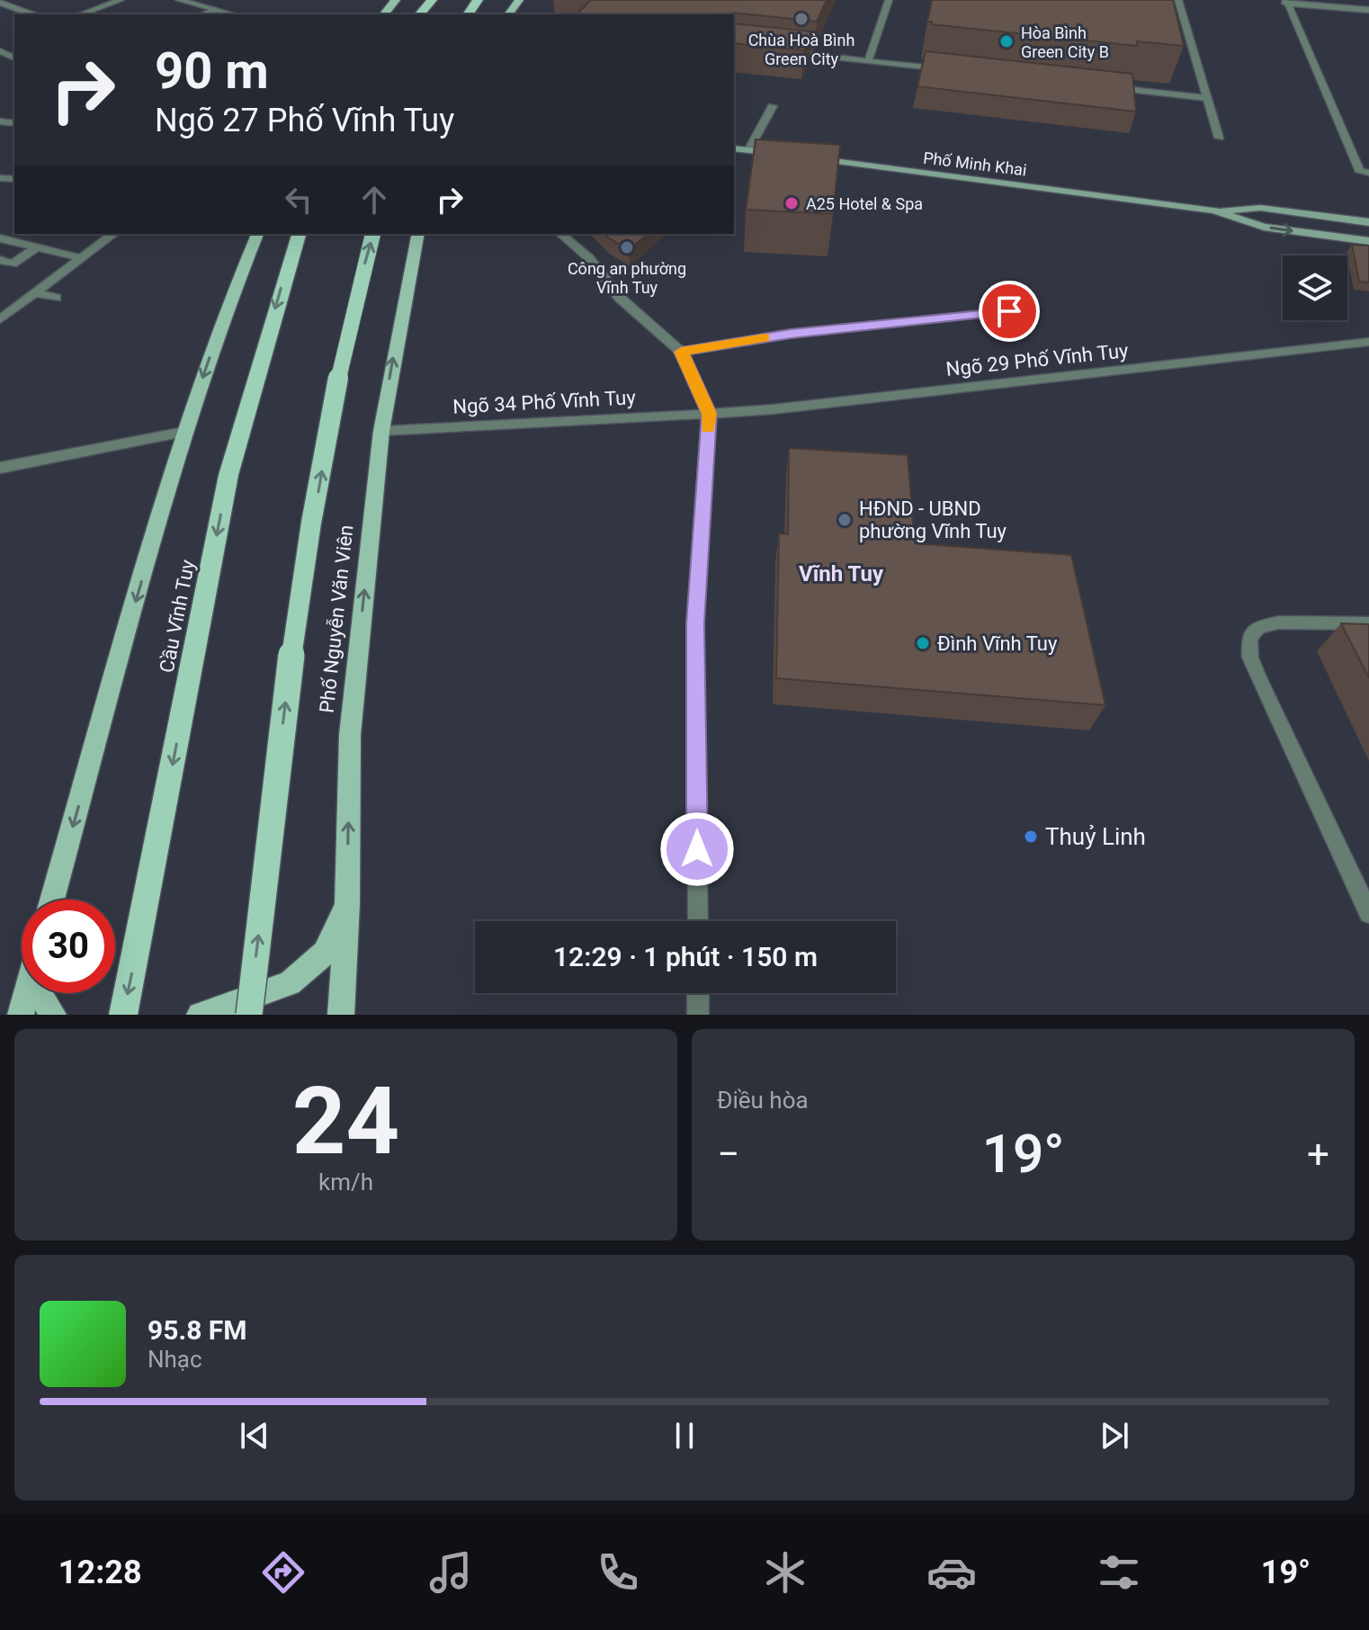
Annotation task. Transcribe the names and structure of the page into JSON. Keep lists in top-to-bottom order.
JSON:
{
  "streets": {
    "highway": ["Cầu Vĩnh Tuy"],
    "main road": ["Phố Minh Khai", "Phố Nguyễn Văn Viên"],
    "street": ["Ngõ 29 Phố Vĩnh Tuy", "Ngõ 34 Phố Vĩnh Tuy"]
  },
  "crossings": [
    ["Ngõ 29 Phố Vĩnh Tuy", "Ngõ 34 Phố Vĩnh Tuy"],
    ["Ngõ 34 Phố Vĩnh Tuy", "Phố Nguyễn Văn Viên"]
  ],
  "one_way": ["Phố Nguyễn Văn Viên"],
  "districts": ["Vĩnh Tuy"],
  "places": [
    "Chùa Hoà Bình Green City",
    "Hòa Bình Green City B",
    "A25 Hotel & Spa",
    "Công an phường Vĩnh Tuy",
    "HĐND - UBND phường Vĩnh Tuy",
    "Đình Vĩnh Tuy",
    "Thuỷ Linh"
  ],
  "page": {
    "turn": ["90 m", "Ngõ 27 Phố Vĩnh Tuy"],
    "limit": "30",
    "trip": "12:29 · 1 phút · 150 m",
    "tile": [
      ["24", "km/h"],
      "Điều hòa"
    ],
    "heat": ["−", "19°", "+"],
    "song": ["95.8 FM", "Nhạc"],
    "tabs": ["12:28", "19°"]
  }
}
